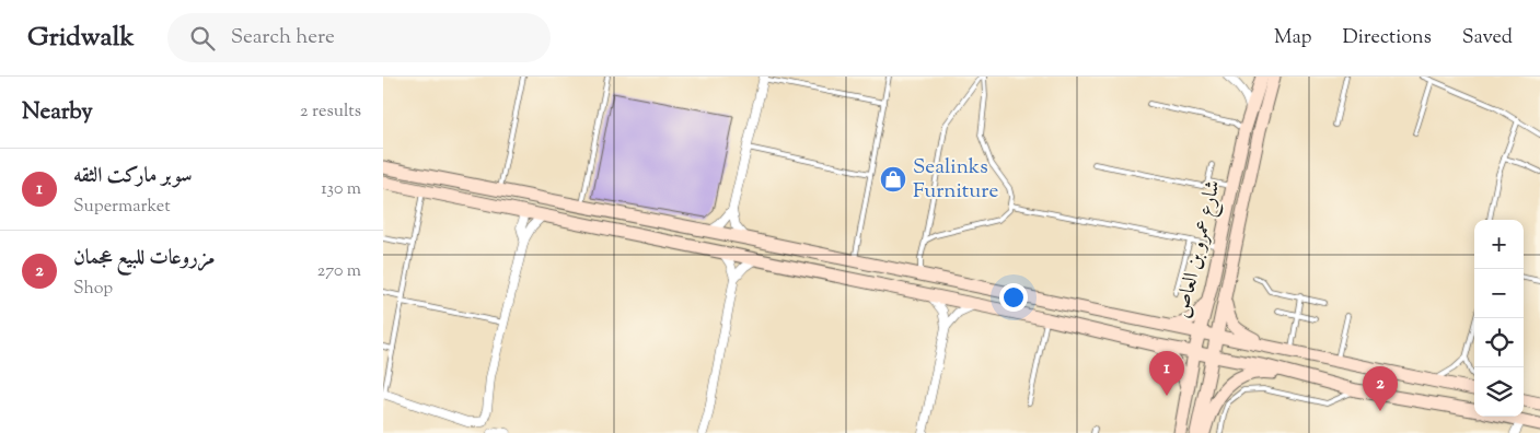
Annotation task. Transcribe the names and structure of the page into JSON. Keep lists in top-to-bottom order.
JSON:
{
  "streets": {
    "main road": ["شارع عمرو بن العاص"]
  },
  "places": {
    "shop": ["Sealinks Furniture"]
  },
  "page": {
    "header": "Gridwalk",
    "search": "Search here",
    "nav": ["Map", "Directions", "Saved"],
    "heading": ["Nearby", "2 results"],
    "list": [
      {
        "mark": "1",
        "name": "سوبر ماركت الثقه",
        "note": "Supermarket",
        "value": "130 m"
      },
      {
        "mark": "2",
        "name": "مزروعات للبيع عجمان",
        "note": "Shop",
        "value": "270 m"
      }
    ],
    "map_buttons": ["+", "−"],
    "pins": ["1", "2"]
  }
}
